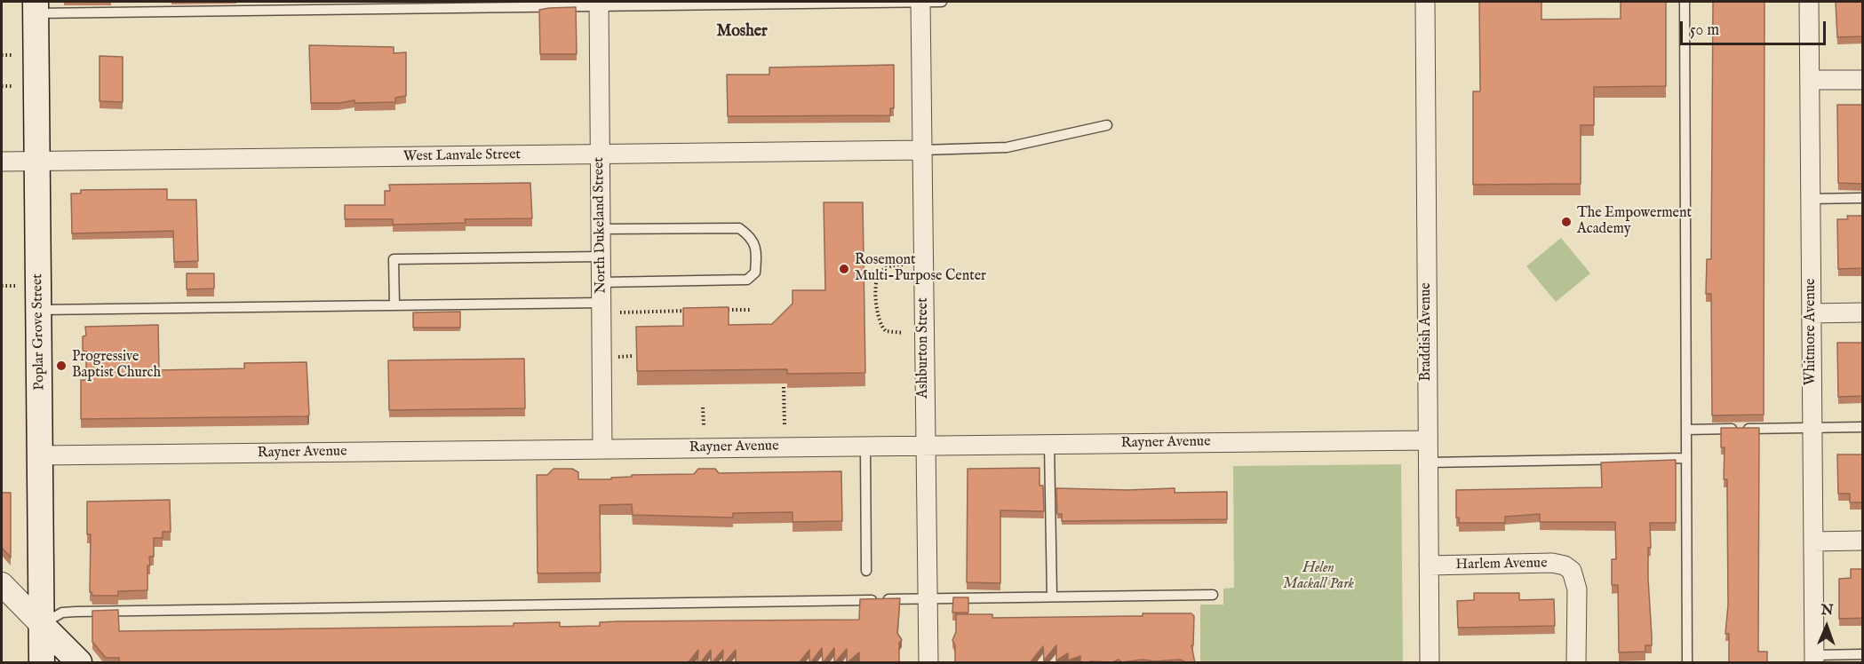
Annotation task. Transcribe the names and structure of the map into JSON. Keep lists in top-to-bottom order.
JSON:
{
  "streets": {
    "main road": ["Poplar Grove Street"],
    "street": [
      "West Lanvale Street",
      "North Dukeland Street",
      "Braddish Avenue",
      "Whitmore Avenue",
      "Ashburton Street",
      "Rayner Avenue",
      "Harlem Avenue"
    ]
  },
  "crossings": [
    ["West Lanvale Street", "North Dukeland Street"],
    ["West Lanvale Street", "Poplar Grove Street"],
    ["West Lanvale Street", "Ashburton Street"],
    ["North Dukeland Street", "Rayner Avenue"],
    ["Poplar Grove Street", "Rayner Avenue"],
    ["Braddish Avenue", "Rayner Avenue"],
    ["Braddish Avenue", "Harlem Avenue"],
    ["Ashburton Street", "Rayner Avenue"]
  ],
  "districts": ["Mosher"],
  "parks": ["Helen Mackall Park"],
  "places": ["The Empowerment Academy", "Rosemont Multi-Purpose Center", "Progressive Baptist Church"],
  "scale_bar": "50 m",
  "north": "top"
}
